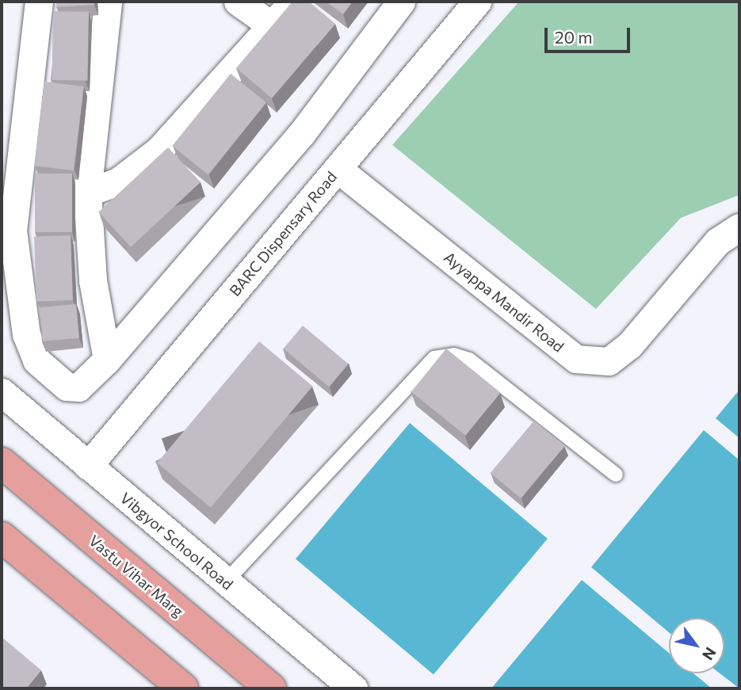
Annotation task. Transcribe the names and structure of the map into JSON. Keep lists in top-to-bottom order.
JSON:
{
  "streets": {
    "main road": ["Vastu Vihar Marg"],
    "street": ["BARC Dispensary Road", "Ayyappa Mandir Road", "Vibgyor School Road"]
  },
  "crossings": [
    ["BARC Dispensary Road", "Ayyappa Mandir Road"],
    ["BARC Dispensary Road", "Vibgyor School Road"]
  ],
  "scale_bar": "20 m",
  "north": "bottom right"
}
